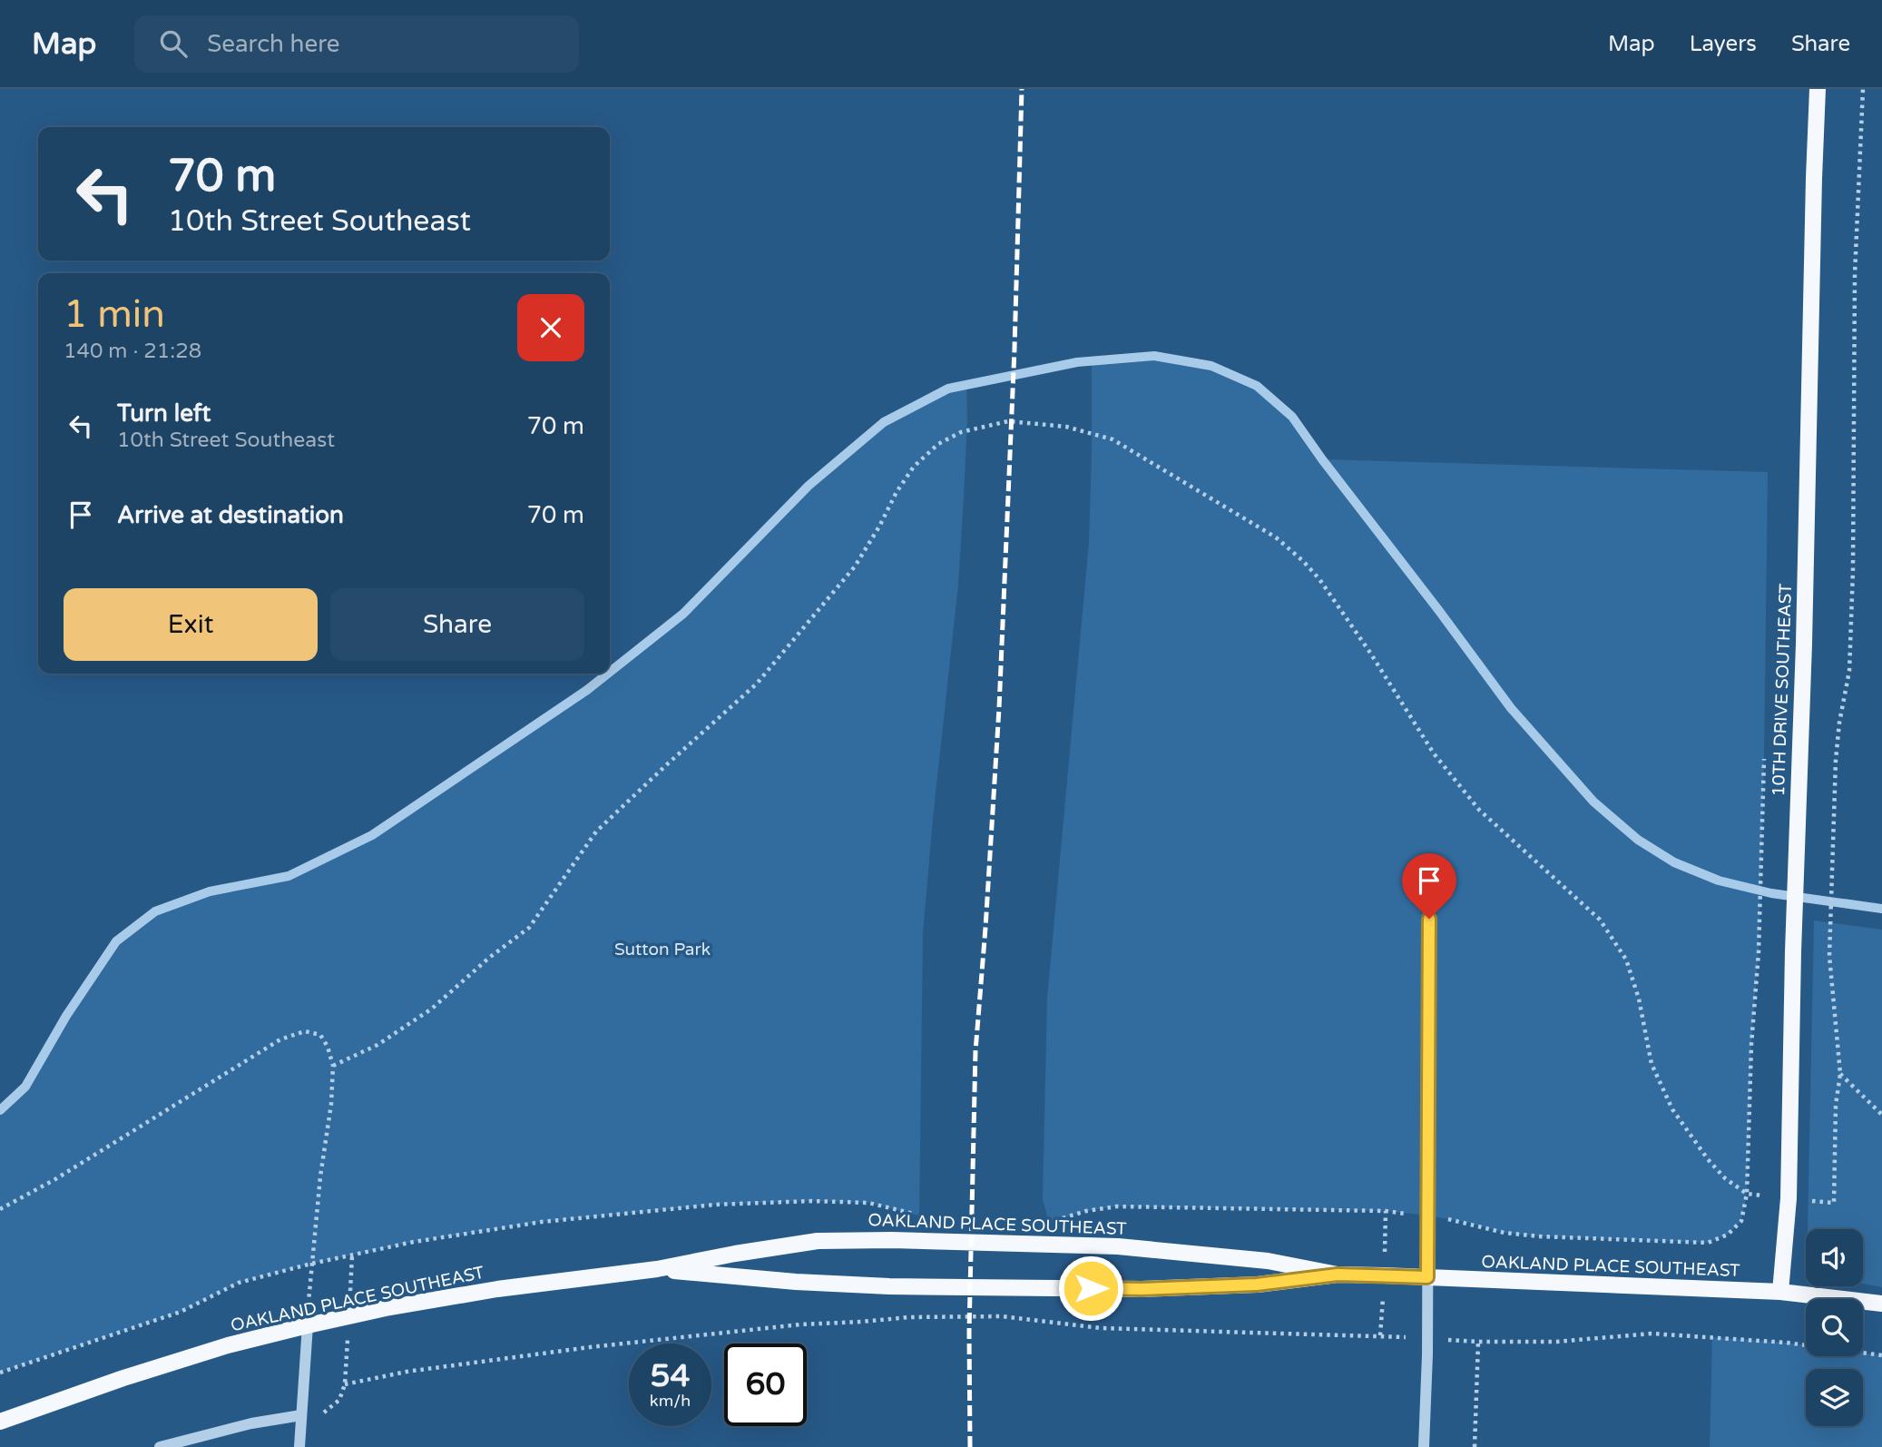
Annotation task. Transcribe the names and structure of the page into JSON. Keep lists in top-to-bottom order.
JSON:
{
  "streets": {
    "main road": ["10TH DRIVE SOUTHEAST", "OAKLAND PLACE SOUTHEAST"]
  },
  "crossings": [
    ["10TH DRIVE SOUTHEAST", "OAKLAND PLACE SOUTHEAST"]
  ],
  "parks": ["Sutton Park"],
  "page": {
    "header": "Map",
    "search": "Search here",
    "nav": ["Map", "Layers", "Share"],
    "turn": ["70 m", "10th Street Southeast"],
    "heading": ["1 min", "140 m · 21:28"],
    "list": [
      {
        "name": "Turn left",
        "note": "10th Street Southeast",
        "value": "70 m"
      },
      {
        "name": "Arrive at destination",
        "value": "70 m"
      }
    ],
    "buttons": ["Exit", "Share"],
    "speed": "54 km/h",
    "limit": "60"
  }
}
